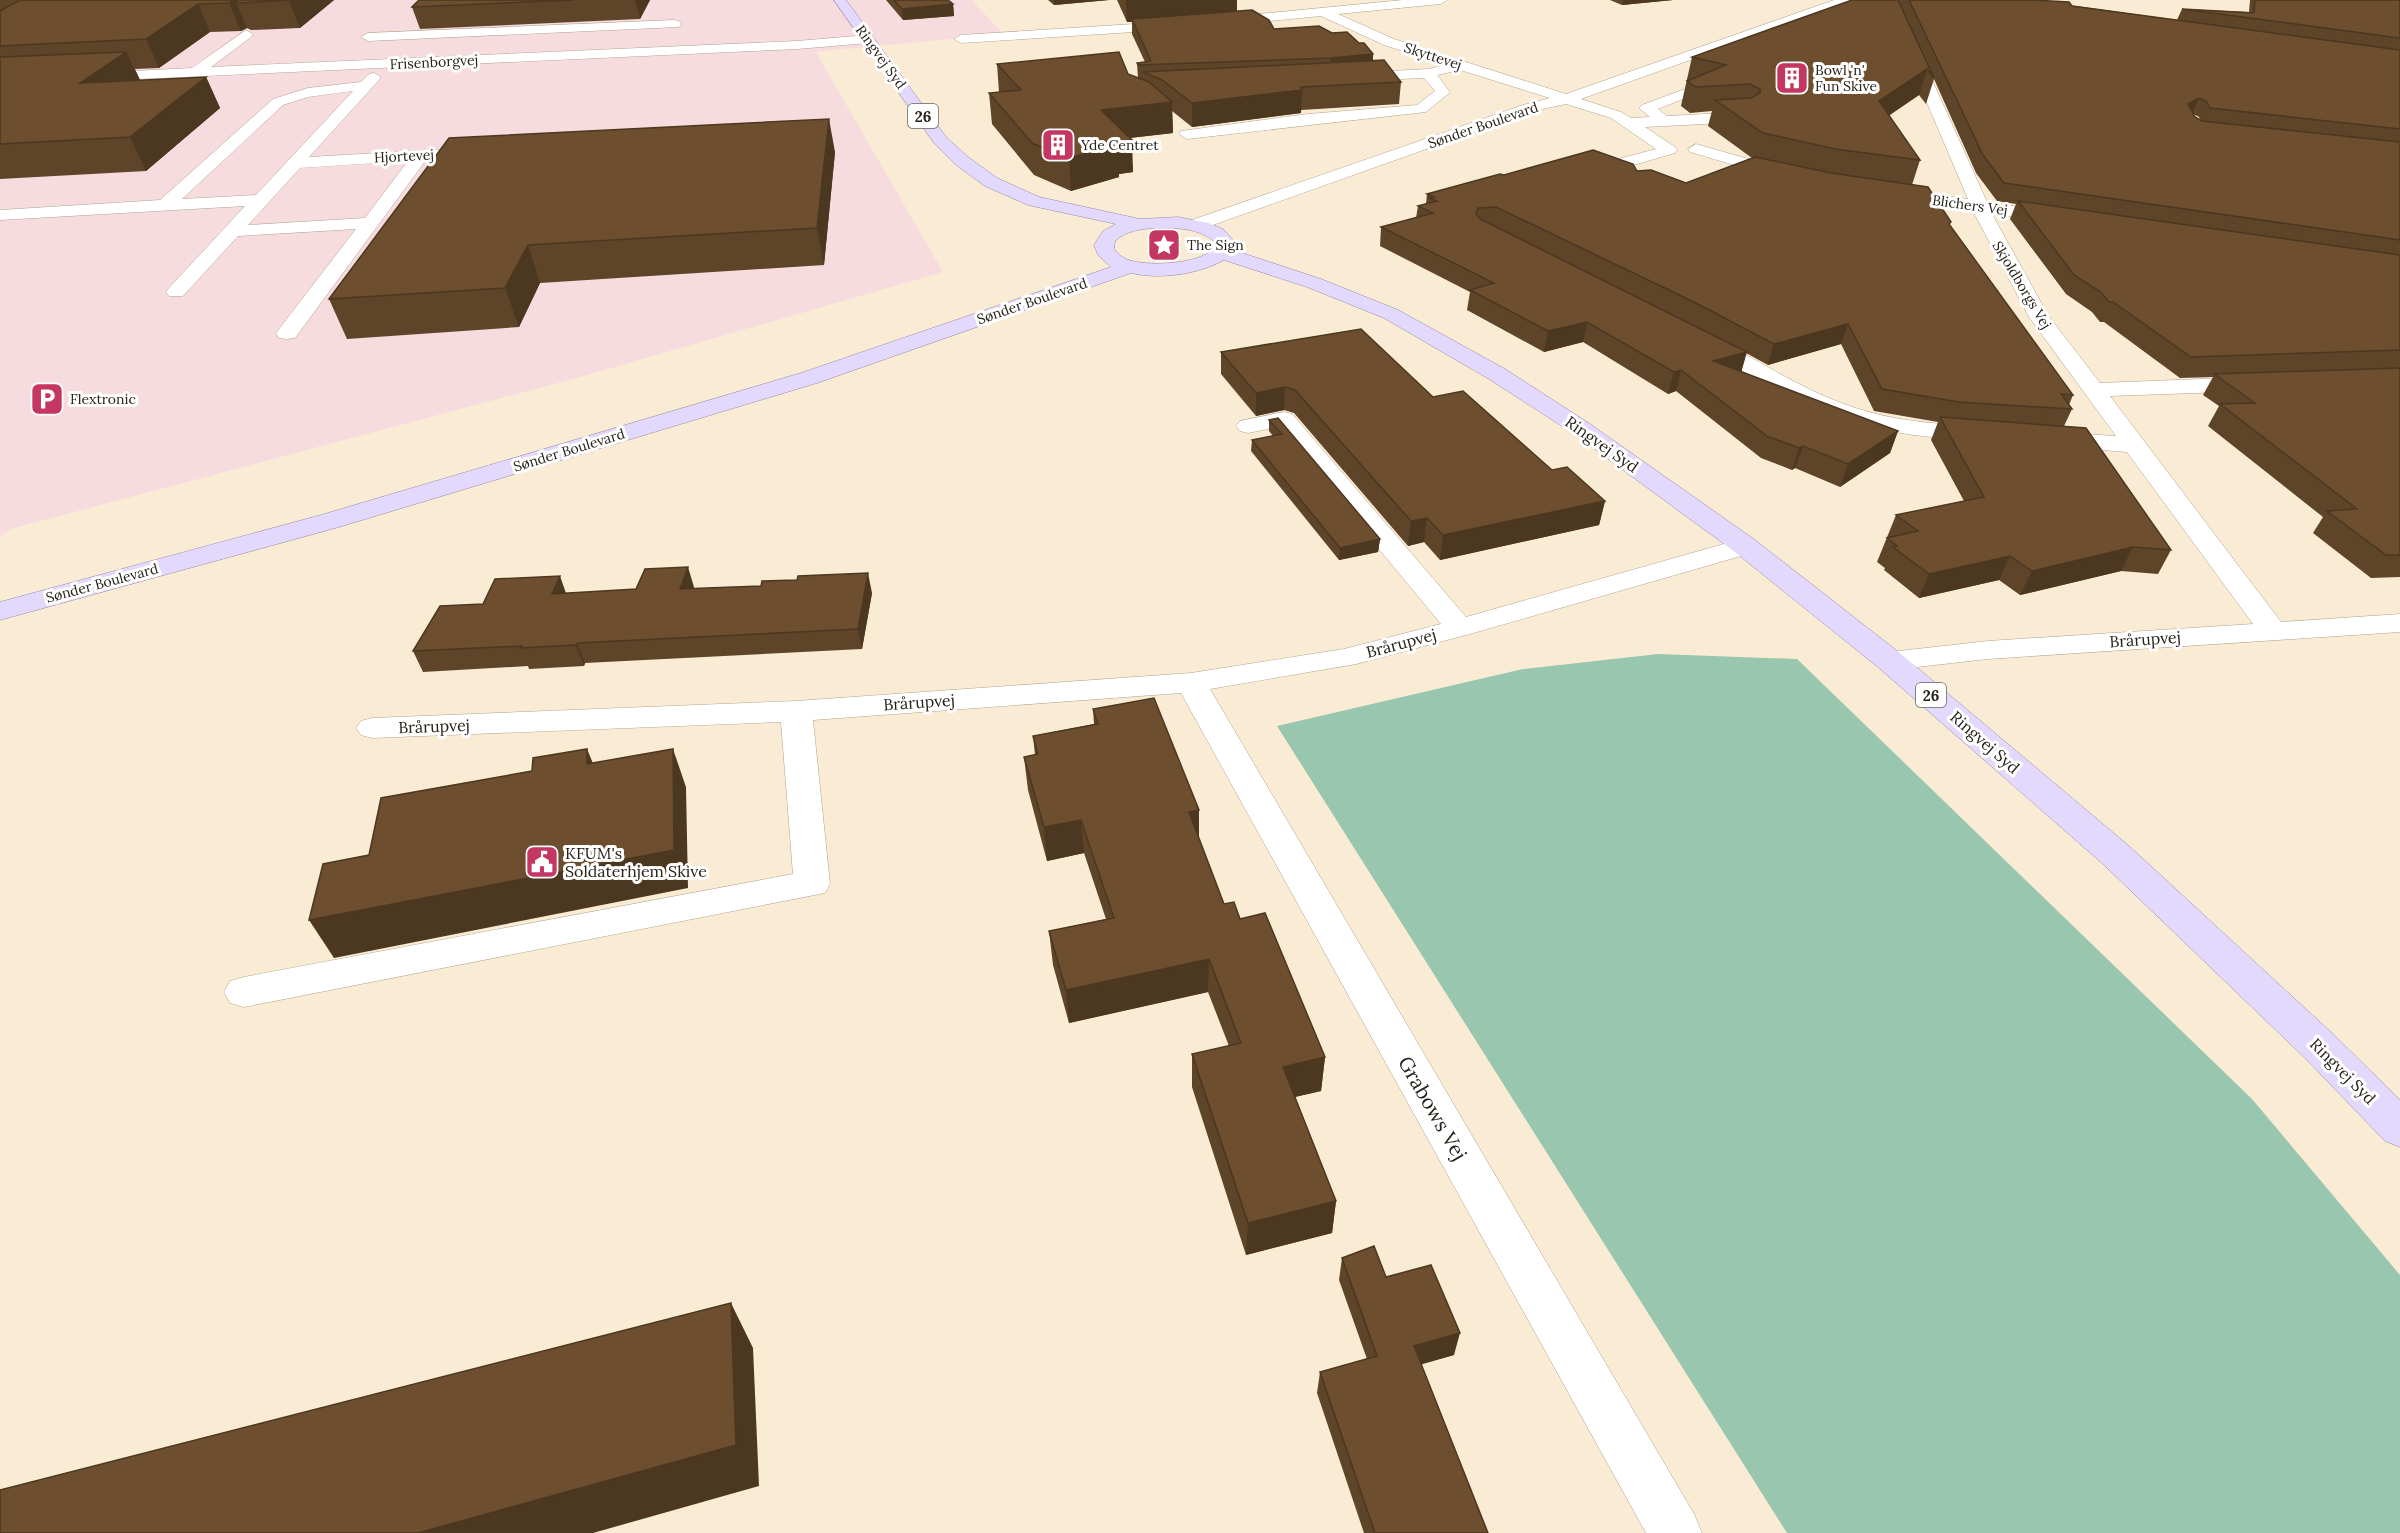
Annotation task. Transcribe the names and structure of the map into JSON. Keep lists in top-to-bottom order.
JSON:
{
  "streets": {
    "main road": ["Ringvej Syd", "26", "Sønder Boulevard"],
    "street": [
      "Skyttevej",
      "Frisenborgvej",
      "Hjortevej",
      "Blichers Vej",
      "Skjoldborgs Vej",
      "Brårupvej",
      "Grabows Vej"
    ]
  },
  "crossings": [
    ["Skyttevej", "Sønder Boulevard"],
    ["Ringvej Syd", "Frisenborgvej"],
    ["Ringvej Syd", "26"],
    ["Ringvej Syd", "Sønder Boulevard"],
    ["Ringvej Syd", "Brårupvej"],
    ["26", "Sønder Boulevard"],
    ["Blichers Vej", "Skjoldborgs Vej"],
    ["Skjoldborgs Vej", "Brårupvej"],
    ["Brårupvej", "Grabows Vej"]
  ],
  "places": {
    "building": ["Bowl 'n' Fun Skive", "Yde Centret"],
    "place": ["The Sign"],
    "parking": ["Flextronic"],
    "public building": ["KFUM's Soldaterhjem Skive"]
  }
}
